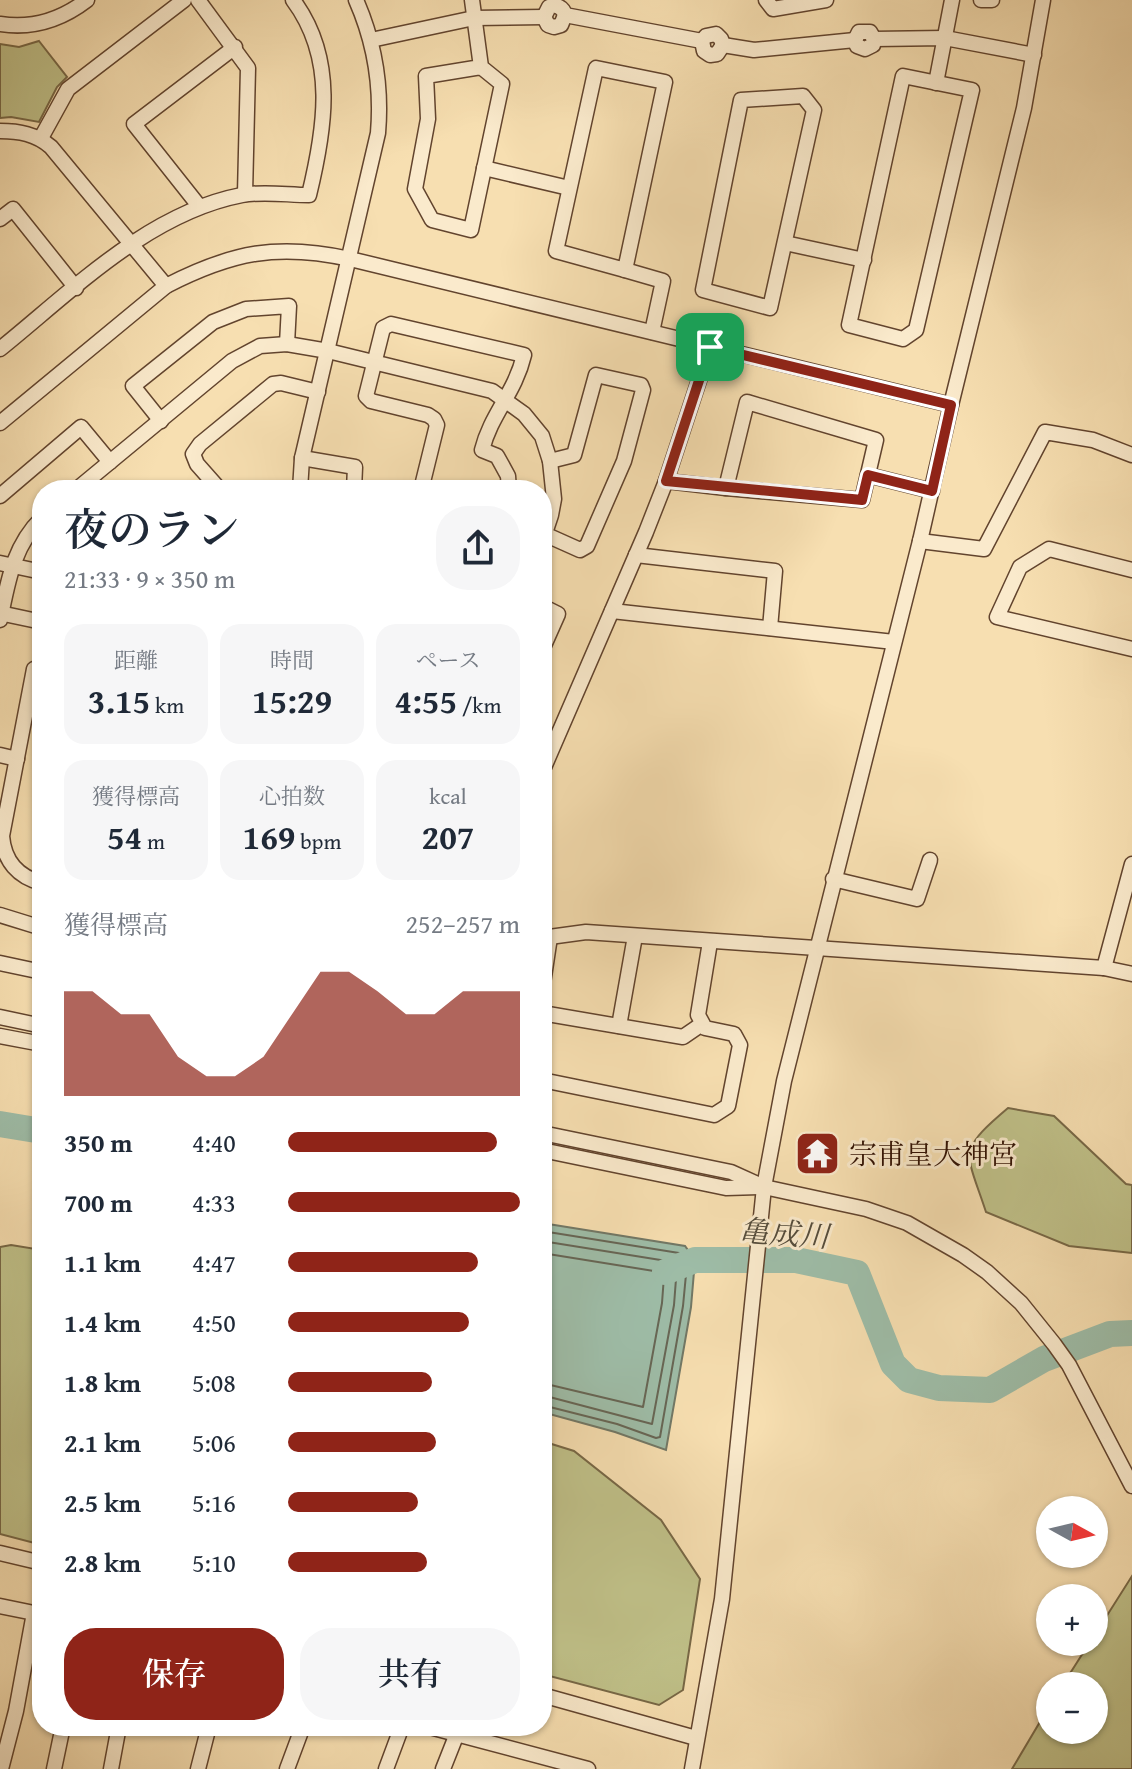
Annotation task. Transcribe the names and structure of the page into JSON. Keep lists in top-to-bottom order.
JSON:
{
  "water": ["亀成川"],
  "places": {
    "temple": ["宗甫皇大神宮"]
  },
  "north": "right",
  "page": {
    "heading": ["夜のラン", "21:33 · 9 × 350 m"],
    "stats": [
      ["距離", "3.15 km"],
      ["時間", "15:29"],
      ["ペース", "4:55 /km"],
      ["獲得標高", "54 m"],
      ["心拍数", "169 bpm"],
      ["kcal", "207"]
    ],
    "chart": ["獲得標高", "252–257 m"],
    "list": [
      {
        "name": "350 m",
        "note": "4:40"
      },
      {
        "name": "700 m",
        "note": "4:33"
      },
      {
        "name": "1.1 km",
        "note": "4:47"
      },
      {
        "name": "1.4 km",
        "note": "4:50"
      },
      {
        "name": "1.8 km",
        "note": "5:08"
      },
      {
        "name": "2.1 km",
        "note": "5:06"
      },
      {
        "name": "2.5 km",
        "note": "5:16"
      },
      {
        "name": "2.8 km",
        "note": "5:10"
      }
    ],
    "map_buttons": ["+", "−"],
    "buttons": ["保存", "共有"]
  }
}
